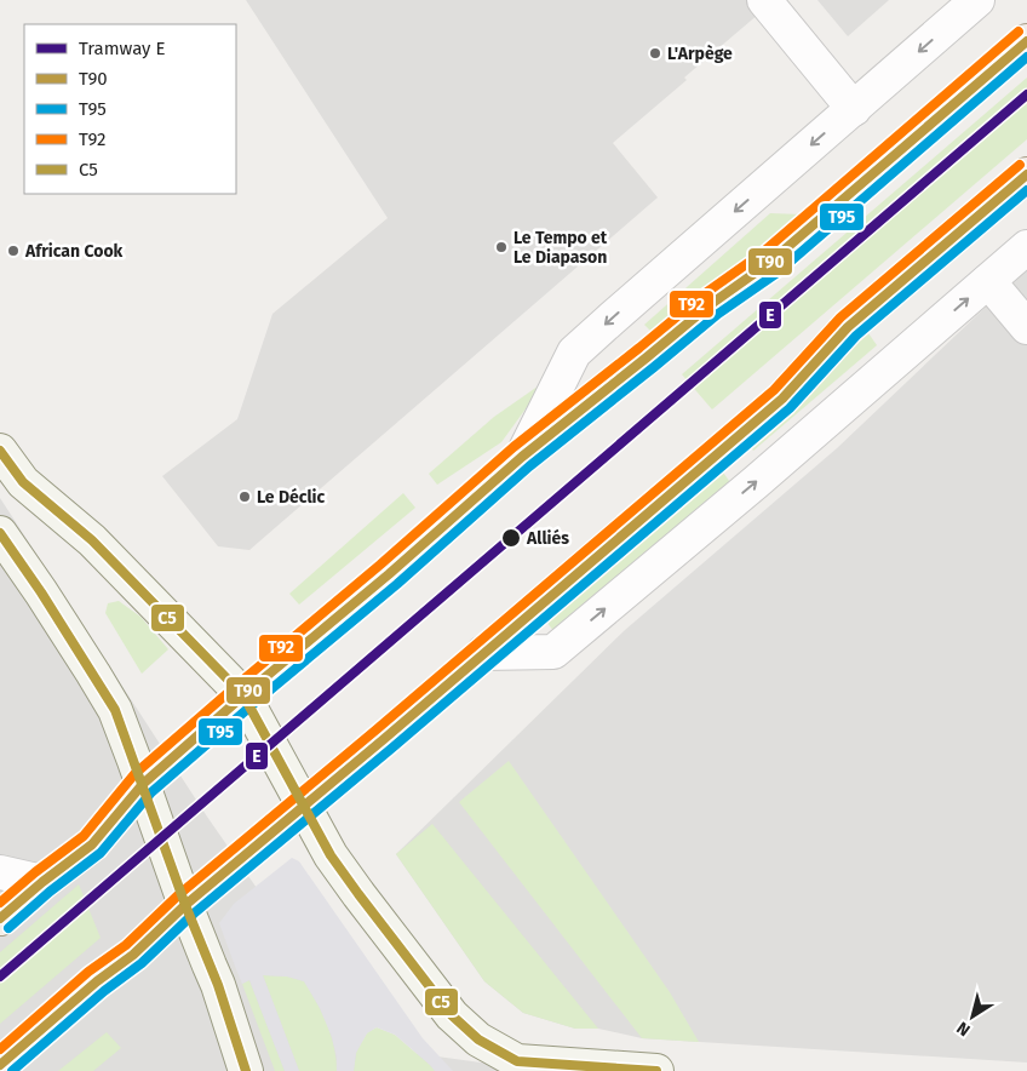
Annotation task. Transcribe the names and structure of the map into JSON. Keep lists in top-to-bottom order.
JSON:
{
  "places": [
    "L'Arpège",
    "Le Tempo et Le Diapason",
    "African Cook",
    "Le Déclic",
    "Alliés"
  ],
  "lines": [
    "transit line T92",
    "transit line T90",
    "transit line T95",
    "tram line E",
    "transit line C5"
  ],
  "legend": [
    "Tramway E",
    "T90",
    "T95",
    "T92",
    "C5"
  ],
  "north": "bottom left"
}
